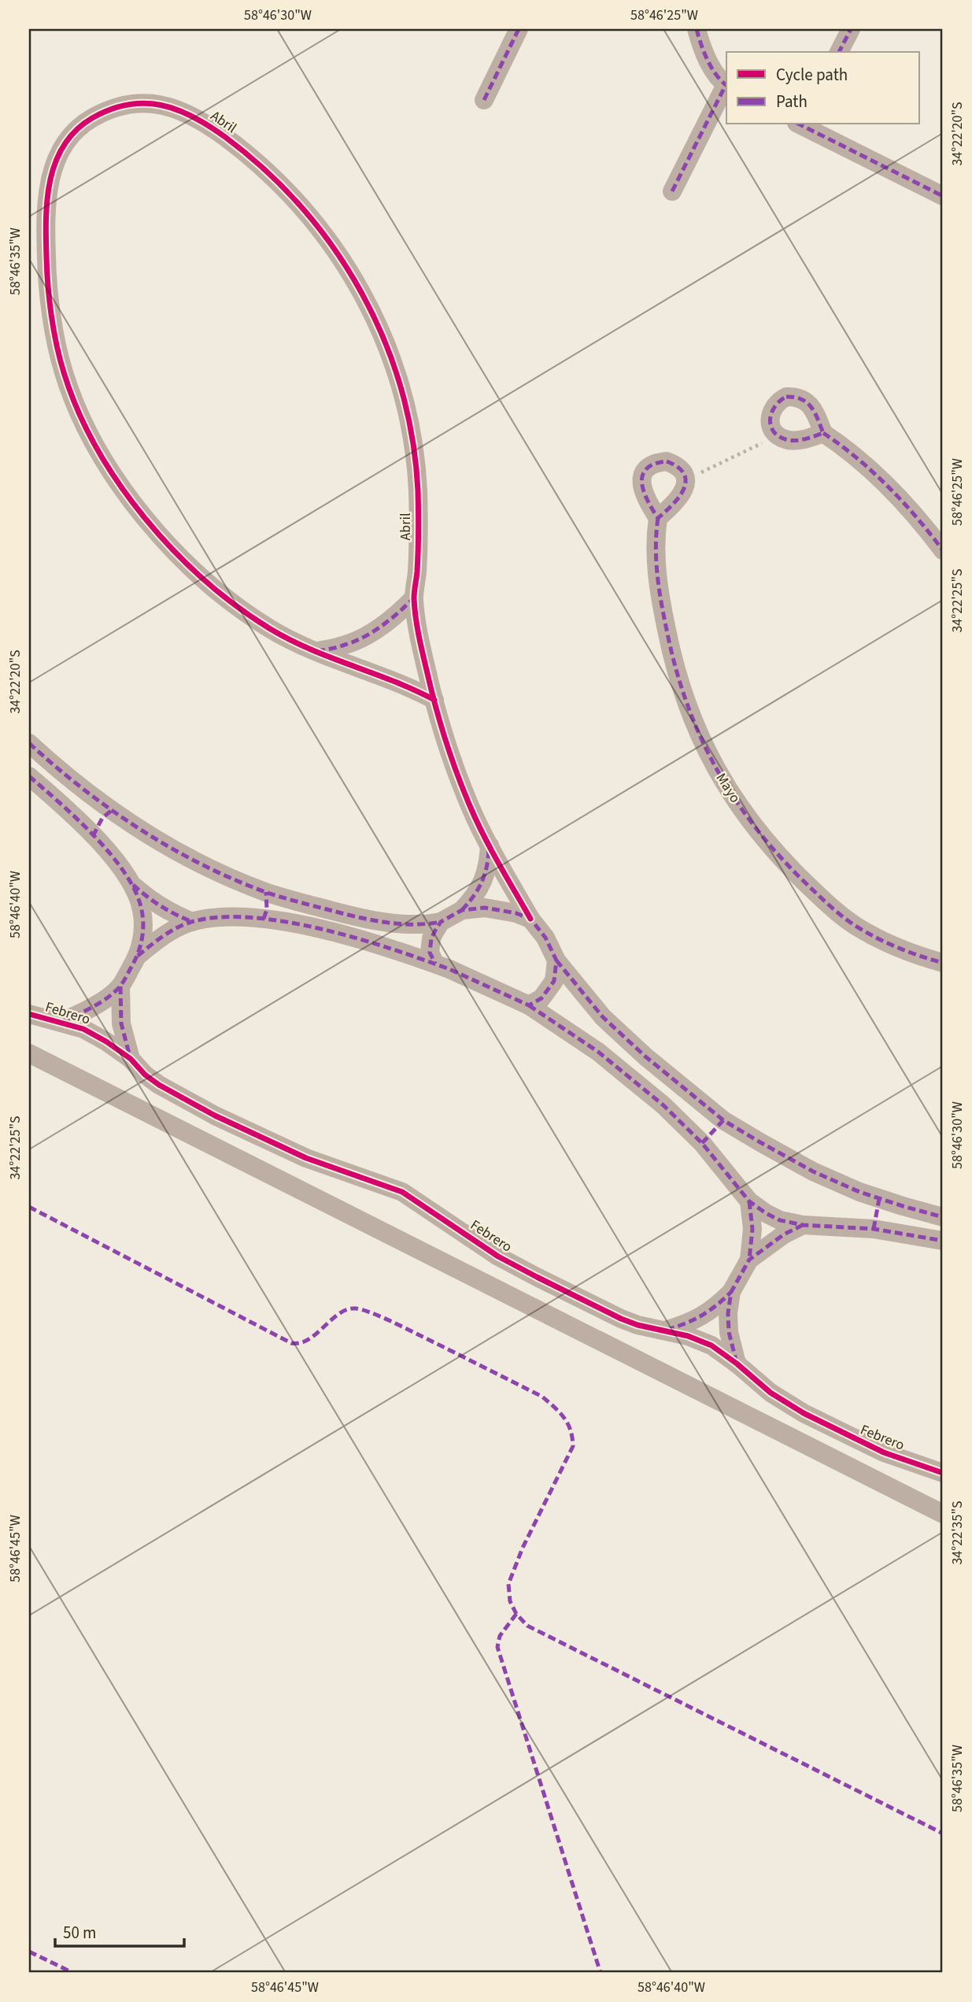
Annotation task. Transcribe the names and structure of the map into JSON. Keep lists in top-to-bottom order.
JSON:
{
  "streets": {
    "street": ["Abril", "Mayo", "Febrero"]
  },
  "legend": ["Cycle path", "Path"],
  "scale_bar": "50 m",
  "coordinates": [
    "58°46'30\"W",
    "58°46'25\"W",
    "34°22'20\"S",
    "58°46'35\"W",
    "34°22'25\"S",
    "58°46'40\"W",
    "34°22'35\"S",
    "58°46'45\"W"
  ]
}
